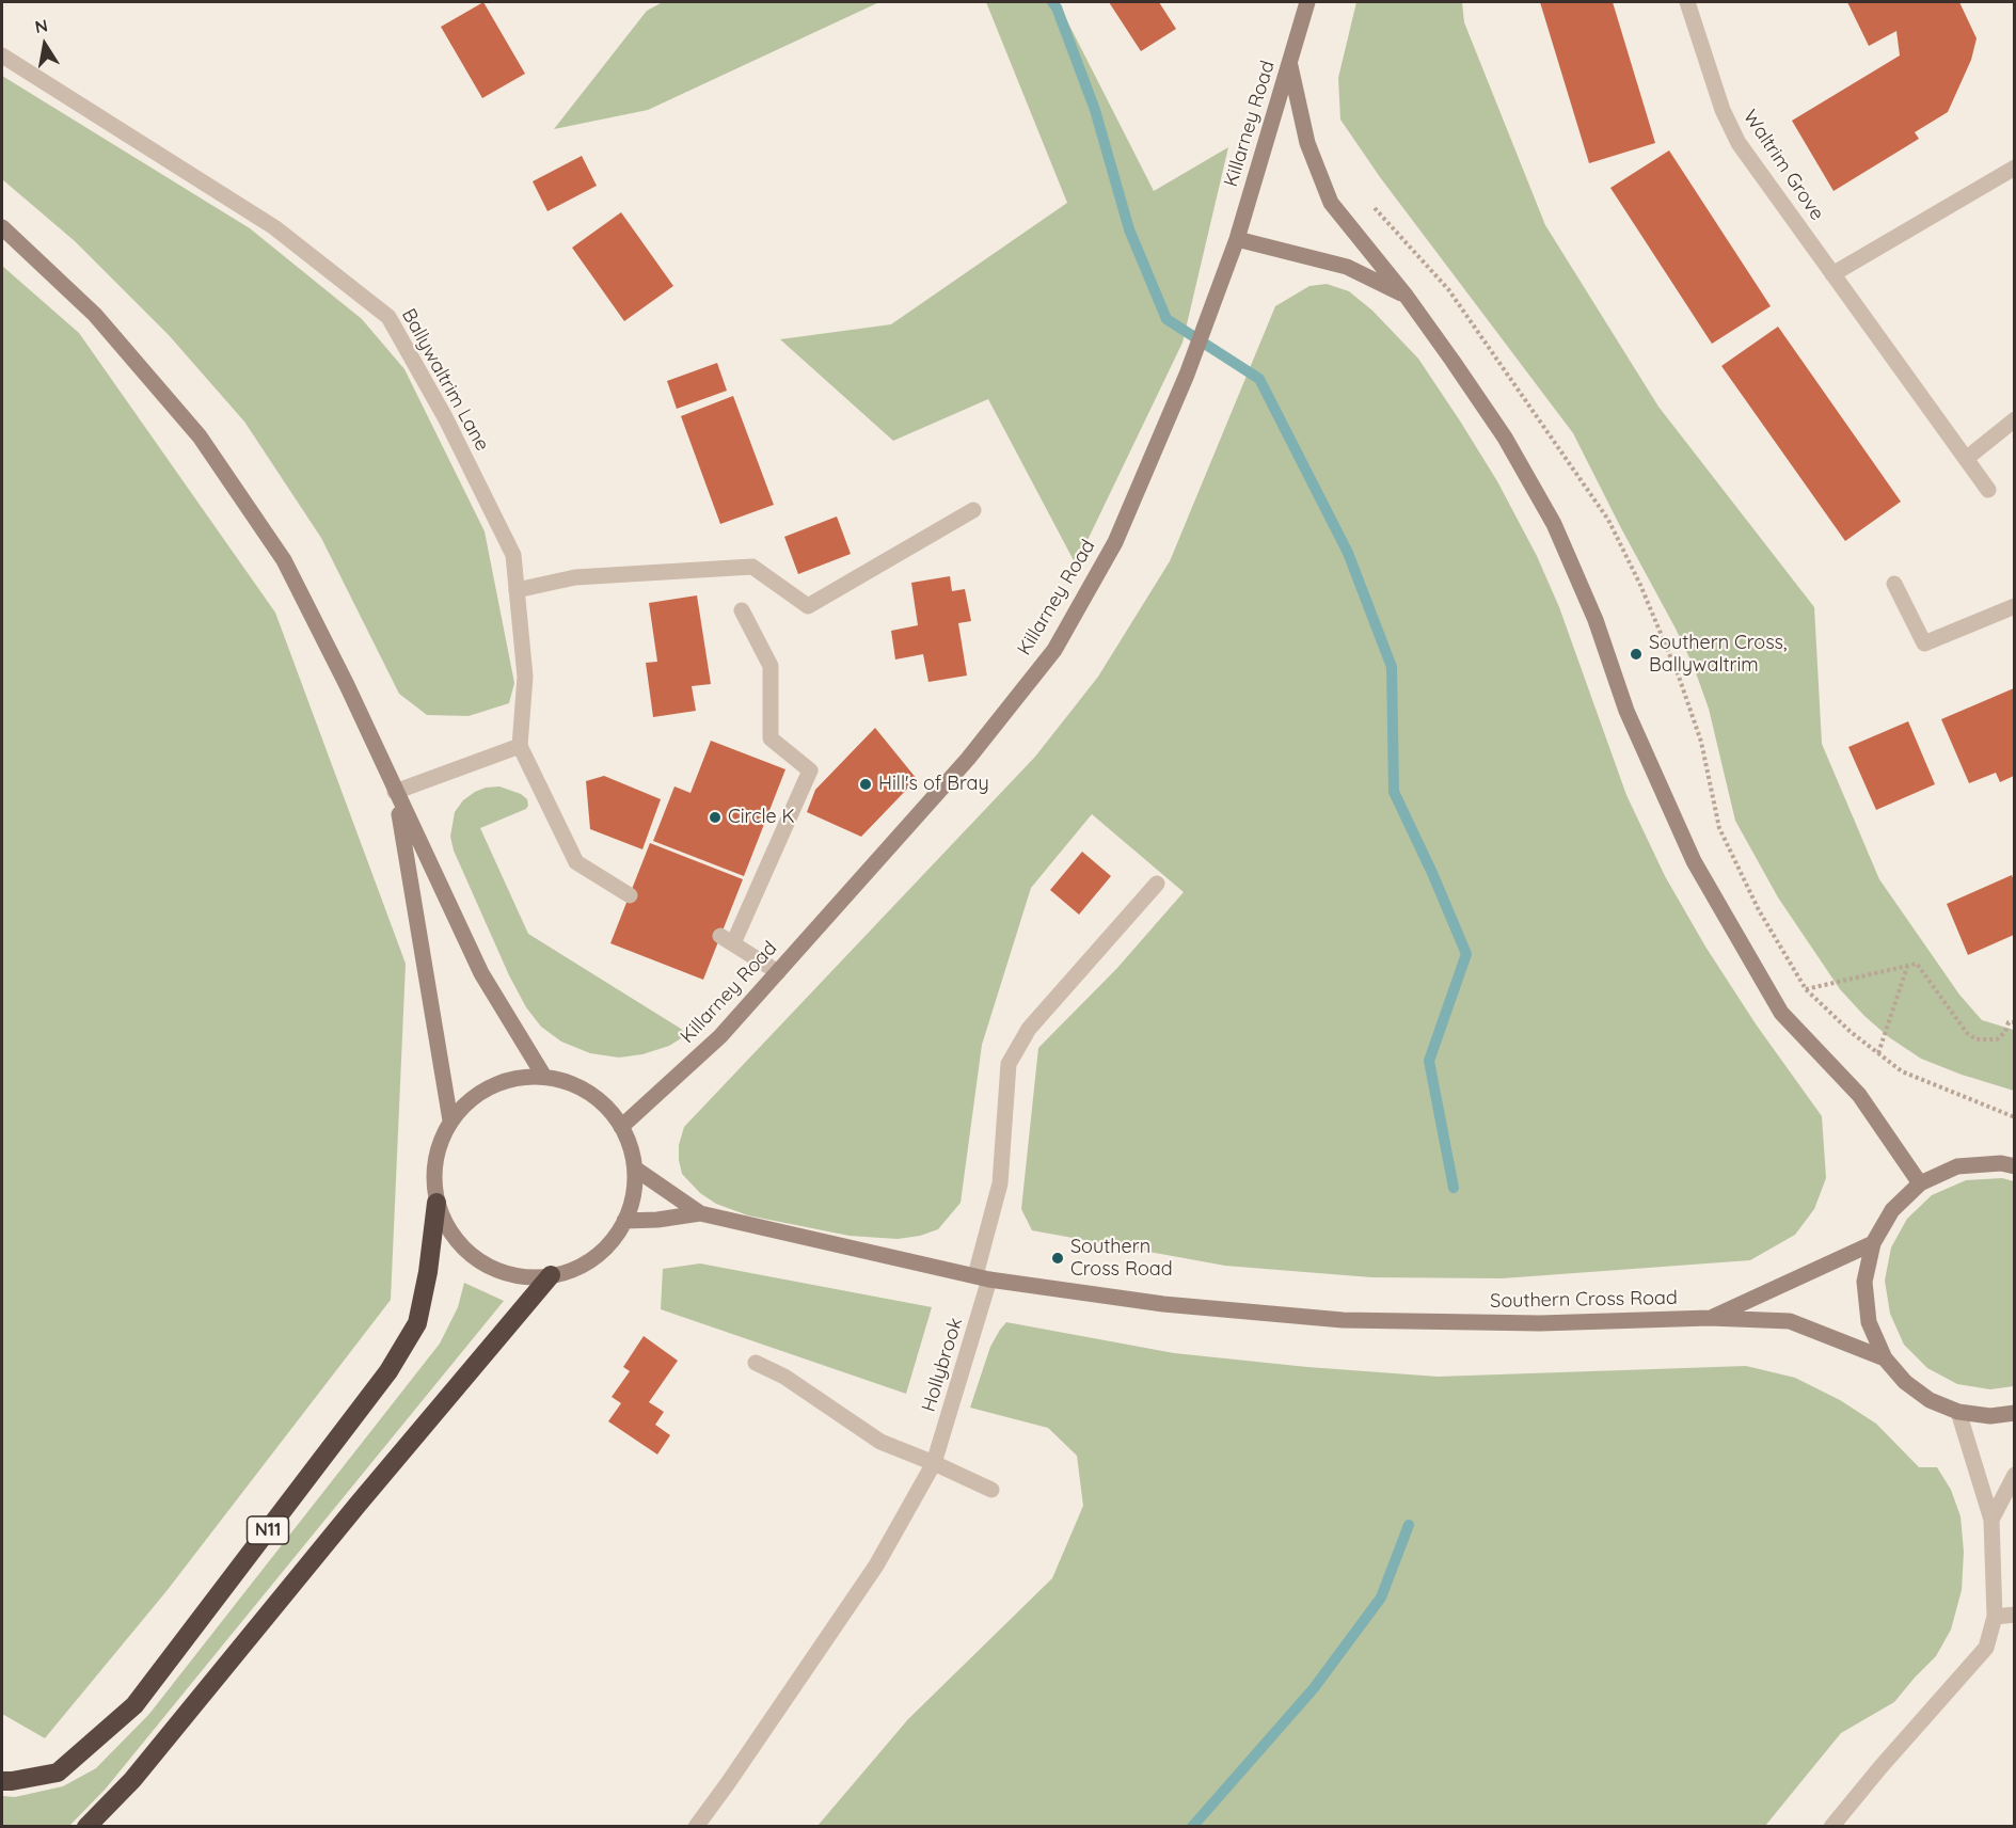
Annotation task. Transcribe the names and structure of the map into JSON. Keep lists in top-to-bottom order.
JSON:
{
  "streets": {
    "highway": ["N11"],
    "main road": ["Killarney Road", "Southern Cross Road"],
    "street": ["Waltrim Grove", "Ballywaltrim Lane", "Hollybrook"]
  },
  "crossings": [
    ["Killarney Road", "N11"],
    ["Southern Cross Road", "Hollybrook"]
  ],
  "places": [
    "Southern Cross, Ballywaltrim",
    "Hill's of Bray",
    "Circle K",
    "Southern Cross Road"
  ],
  "north": "top"
}
